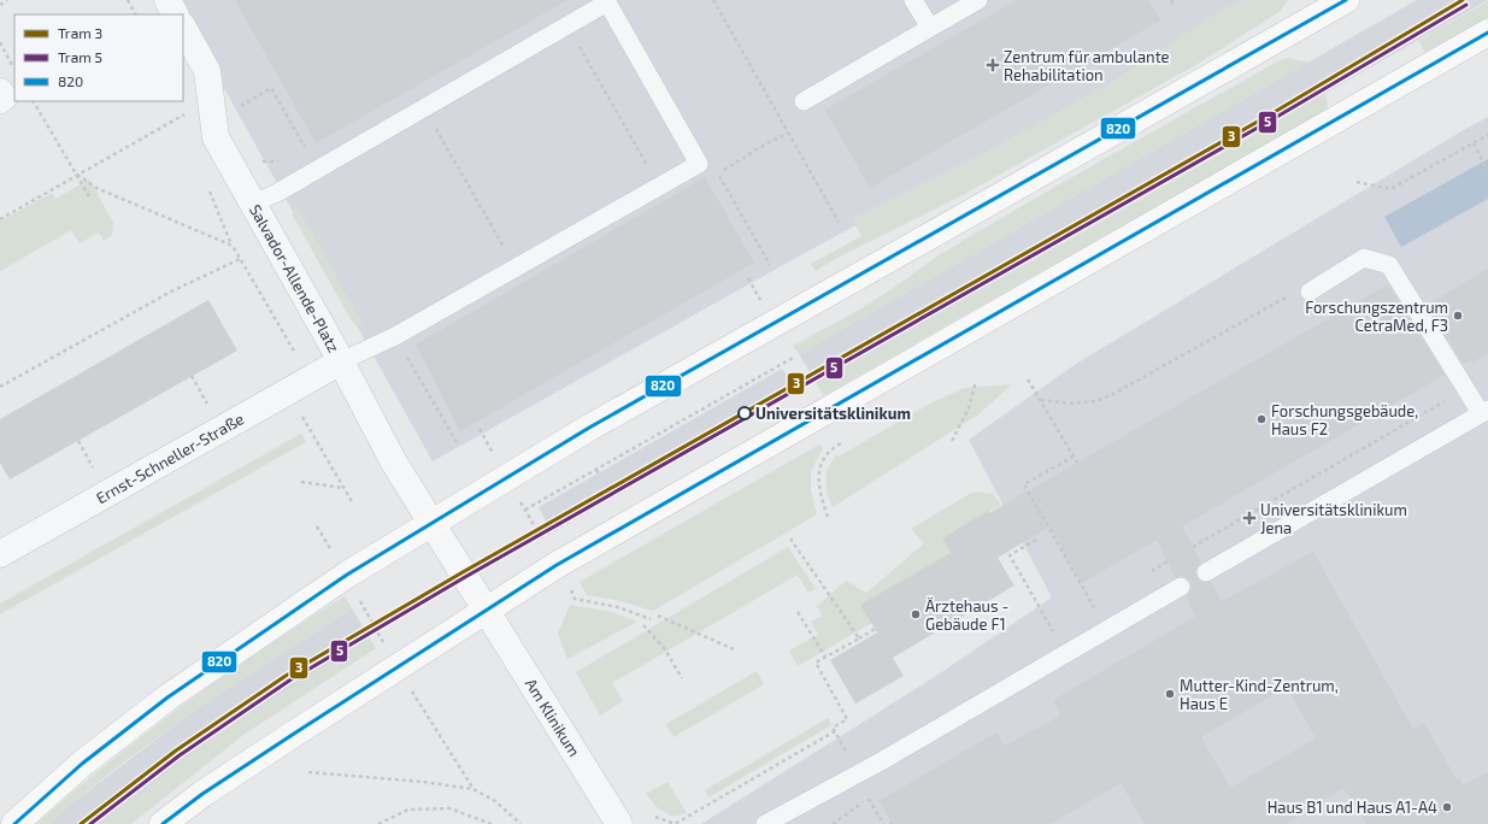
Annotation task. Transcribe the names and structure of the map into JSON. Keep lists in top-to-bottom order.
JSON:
{
  "streets": {
    "street": ["Salvador-Allende-Platz", "Ernst-Schneller-Straße", "Am Klinikum"]
  },
  "crossings": [
    ["Salvador-Allende-Platz", "Ernst-Schneller-Straße"],
    ["Salvador-Allende-Platz", "Am Klinikum"]
  ],
  "places": {
    "health": ["Zentrum für ambulante Rehabilitation", "Universitätsklinikum Jena"],
    "other": [
      "Forschungszentrum CetraMed, F3",
      "Universitätsklinikum",
      "Forschungsgebäude, Haus F2",
      "Ärztehaus - Gebäude F1",
      "Mutter-Kind-Zentrum, Haus E",
      "Haus B1 und Haus A1-A4"
    ]
  },
  "lines": ["tram line 3", "transit line 820", "tram line 5"],
  "legend": ["Tram 3", "Tram 5", "820"]
}
